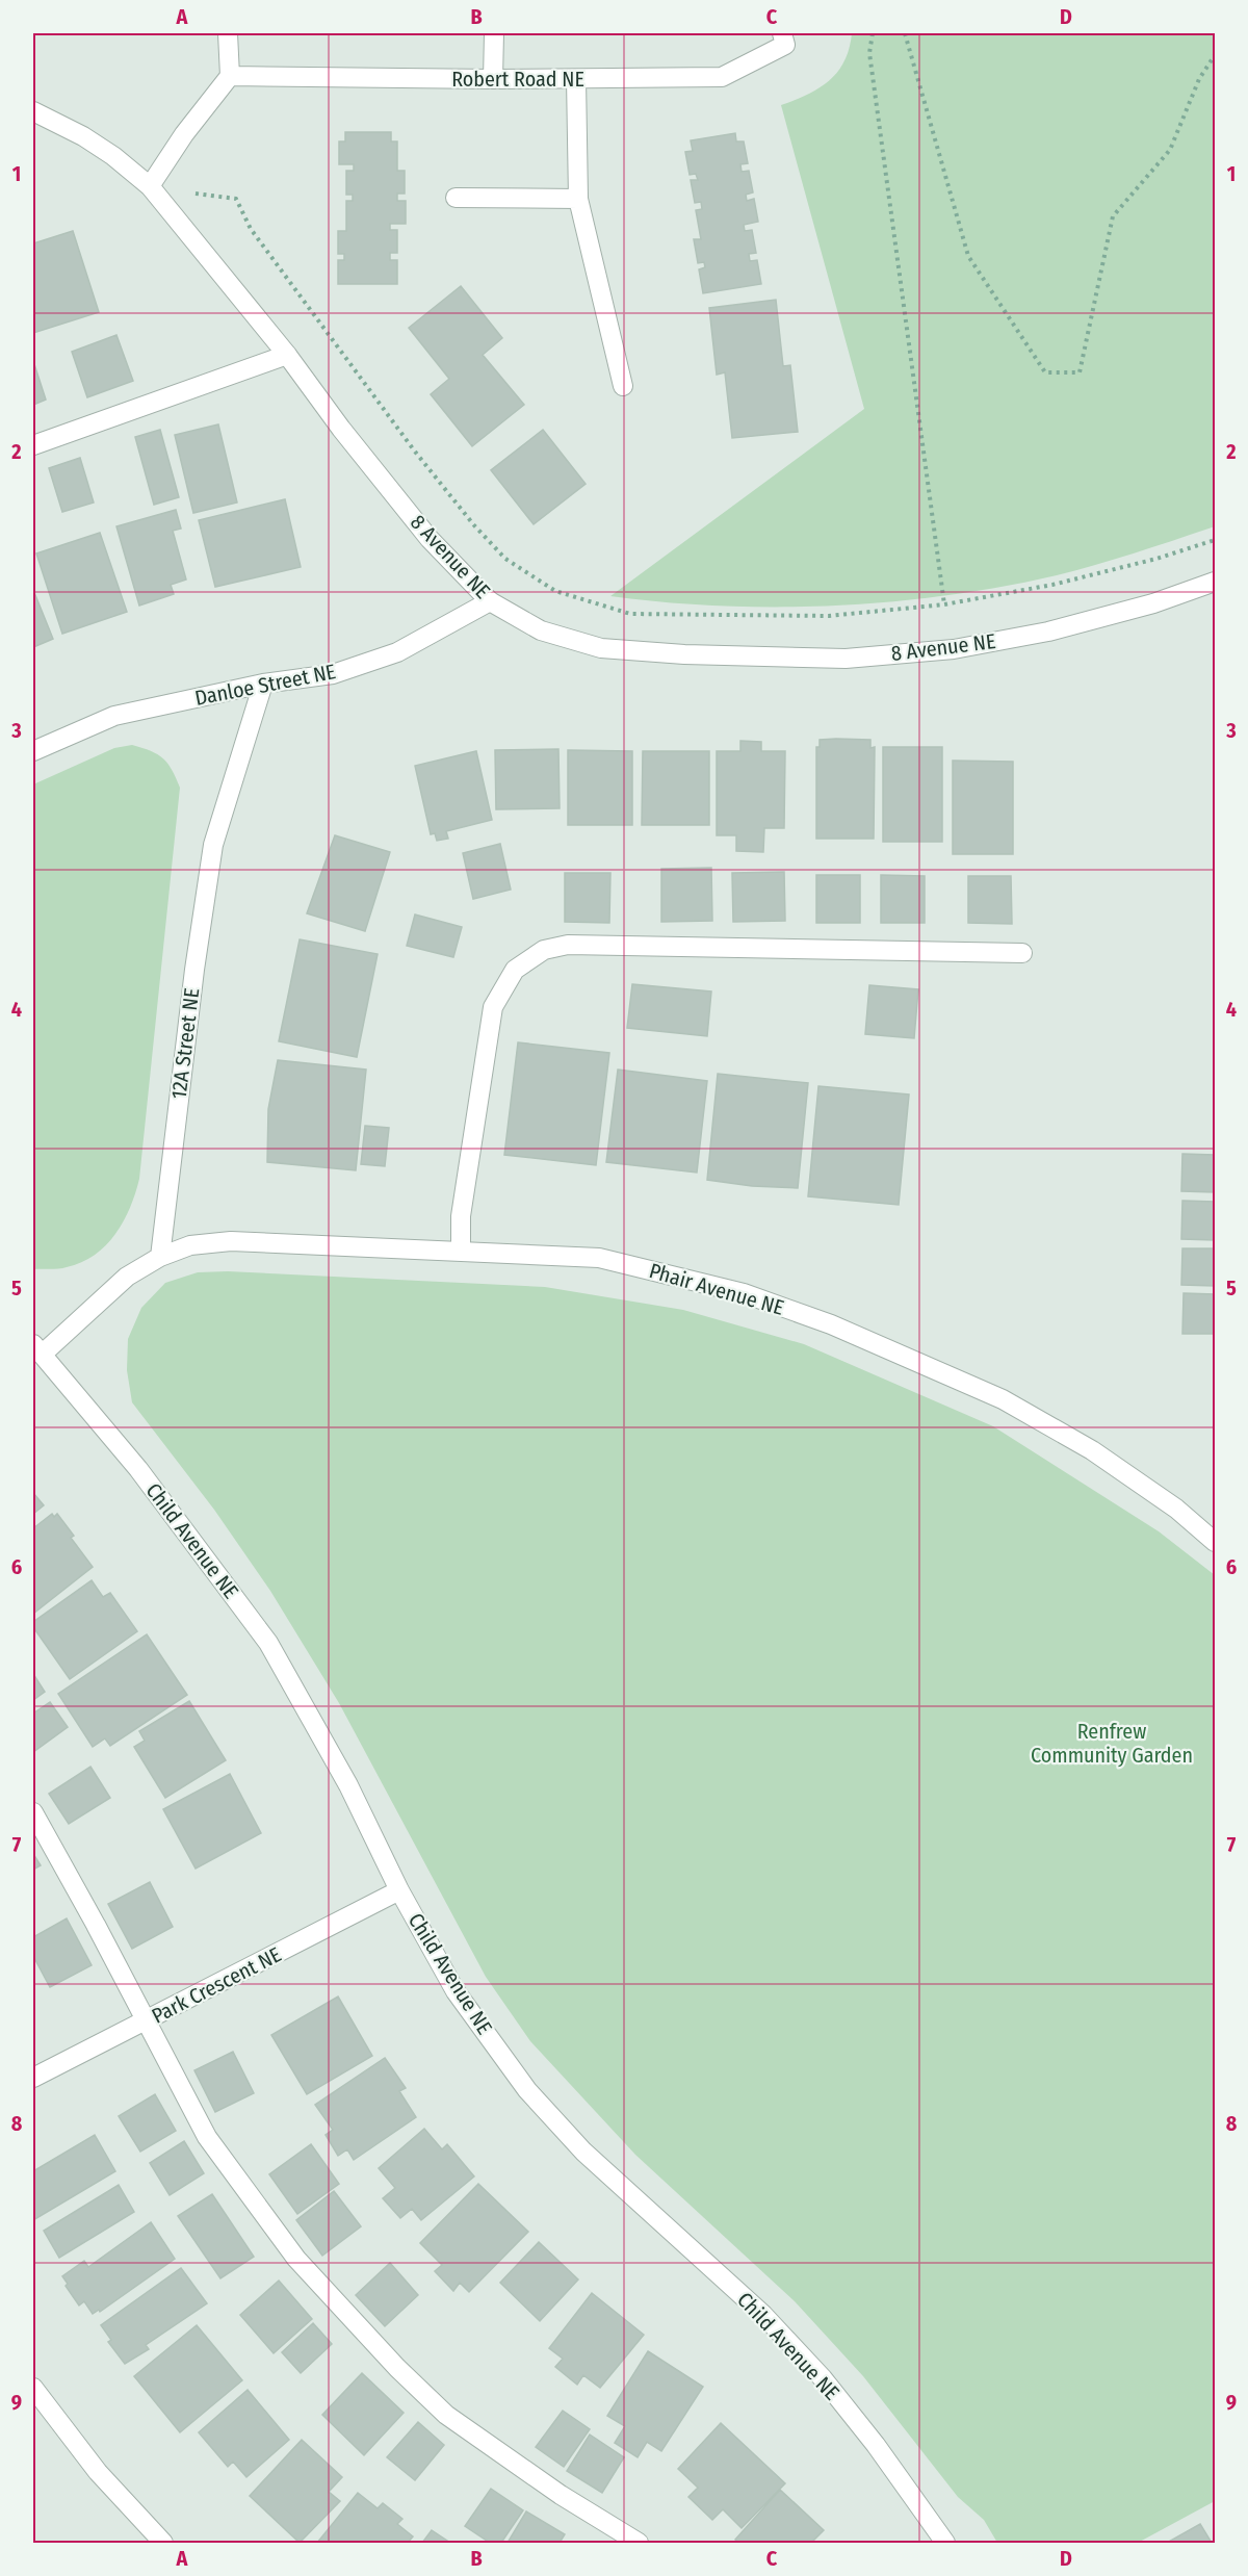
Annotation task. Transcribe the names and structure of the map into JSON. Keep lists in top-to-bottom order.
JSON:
{
  "streets": {
    "street": [
      "Robert Road NE",
      "8 Avenue NE",
      "Danloe Street NE",
      "12A Street NE",
      "Phair Avenue NE",
      "Child Avenue NE",
      "Park Crescent NE"
    ]
  },
  "crossings": [
    ["8 Avenue NE", "Danloe Street NE"],
    ["Danloe Street NE", "12A Street NE"],
    ["12A Street NE", "Phair Avenue NE"],
    ["Child Avenue NE", "Park Crescent NE"]
  ],
  "parks": ["Renfrew Community Garden"],
  "grid": {
    "columns": [
      "A",
      "B",
      "C",
      "D"
    ],
    "rows": [
      "1",
      "2",
      "3",
      "4",
      "5",
      "6",
      "7",
      "8",
      "9"
    ]
  }
}
